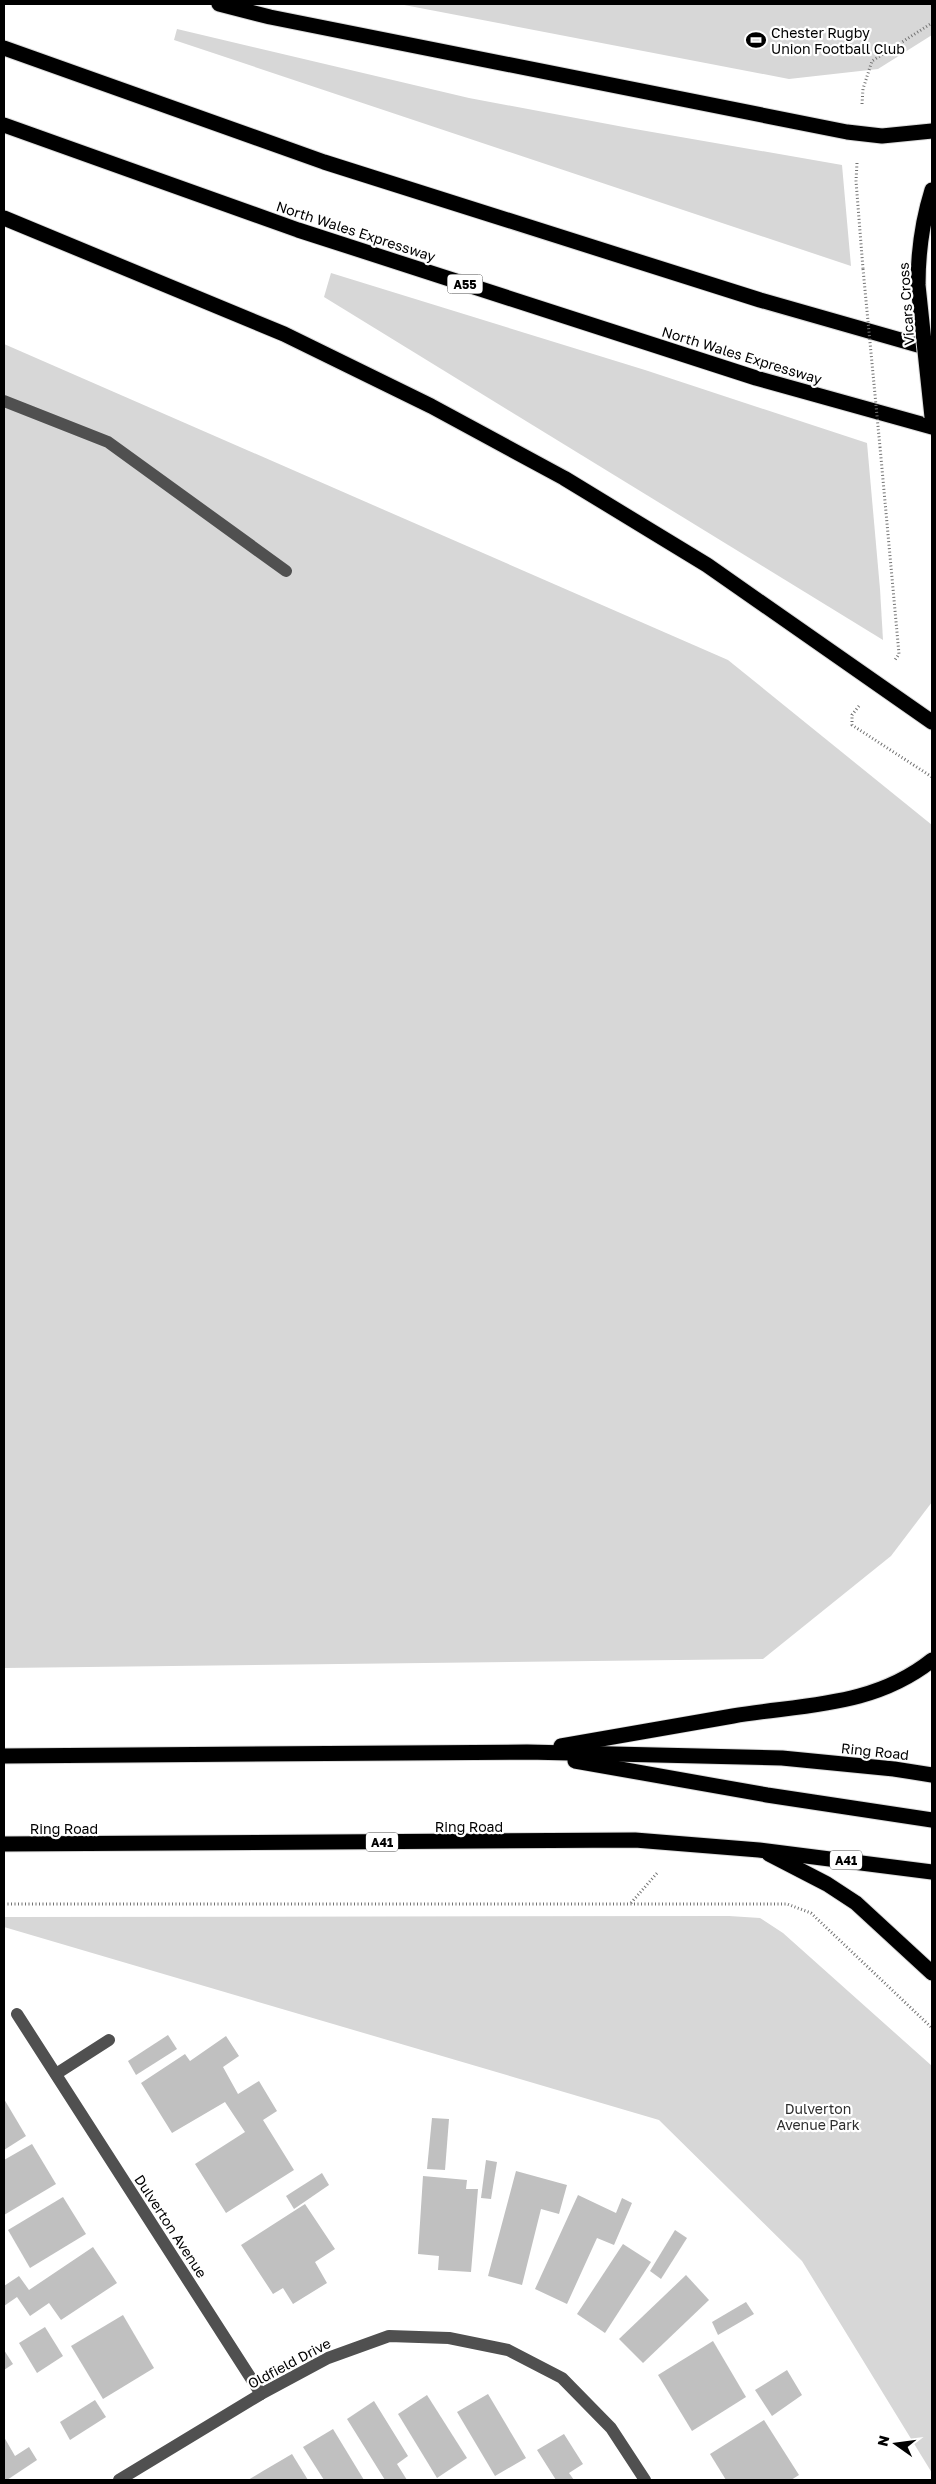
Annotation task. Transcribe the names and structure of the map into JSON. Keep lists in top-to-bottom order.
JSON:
{
  "streets": {
    "highway": [
      "North Wales Expressway",
      "A55",
      "Vicars Cross",
      "Ring Road",
      "A41"
    ],
    "street": ["Dulverton Avenue", "Oldfield Drive"]
  },
  "crossings": [
    ["Dulverton Avenue", "Oldfield Drive"]
  ],
  "parks": ["Dulverton Avenue Park"],
  "places": {
    "sports": ["Chester Rugby Union Football Club"]
  },
  "north": "left"
}
